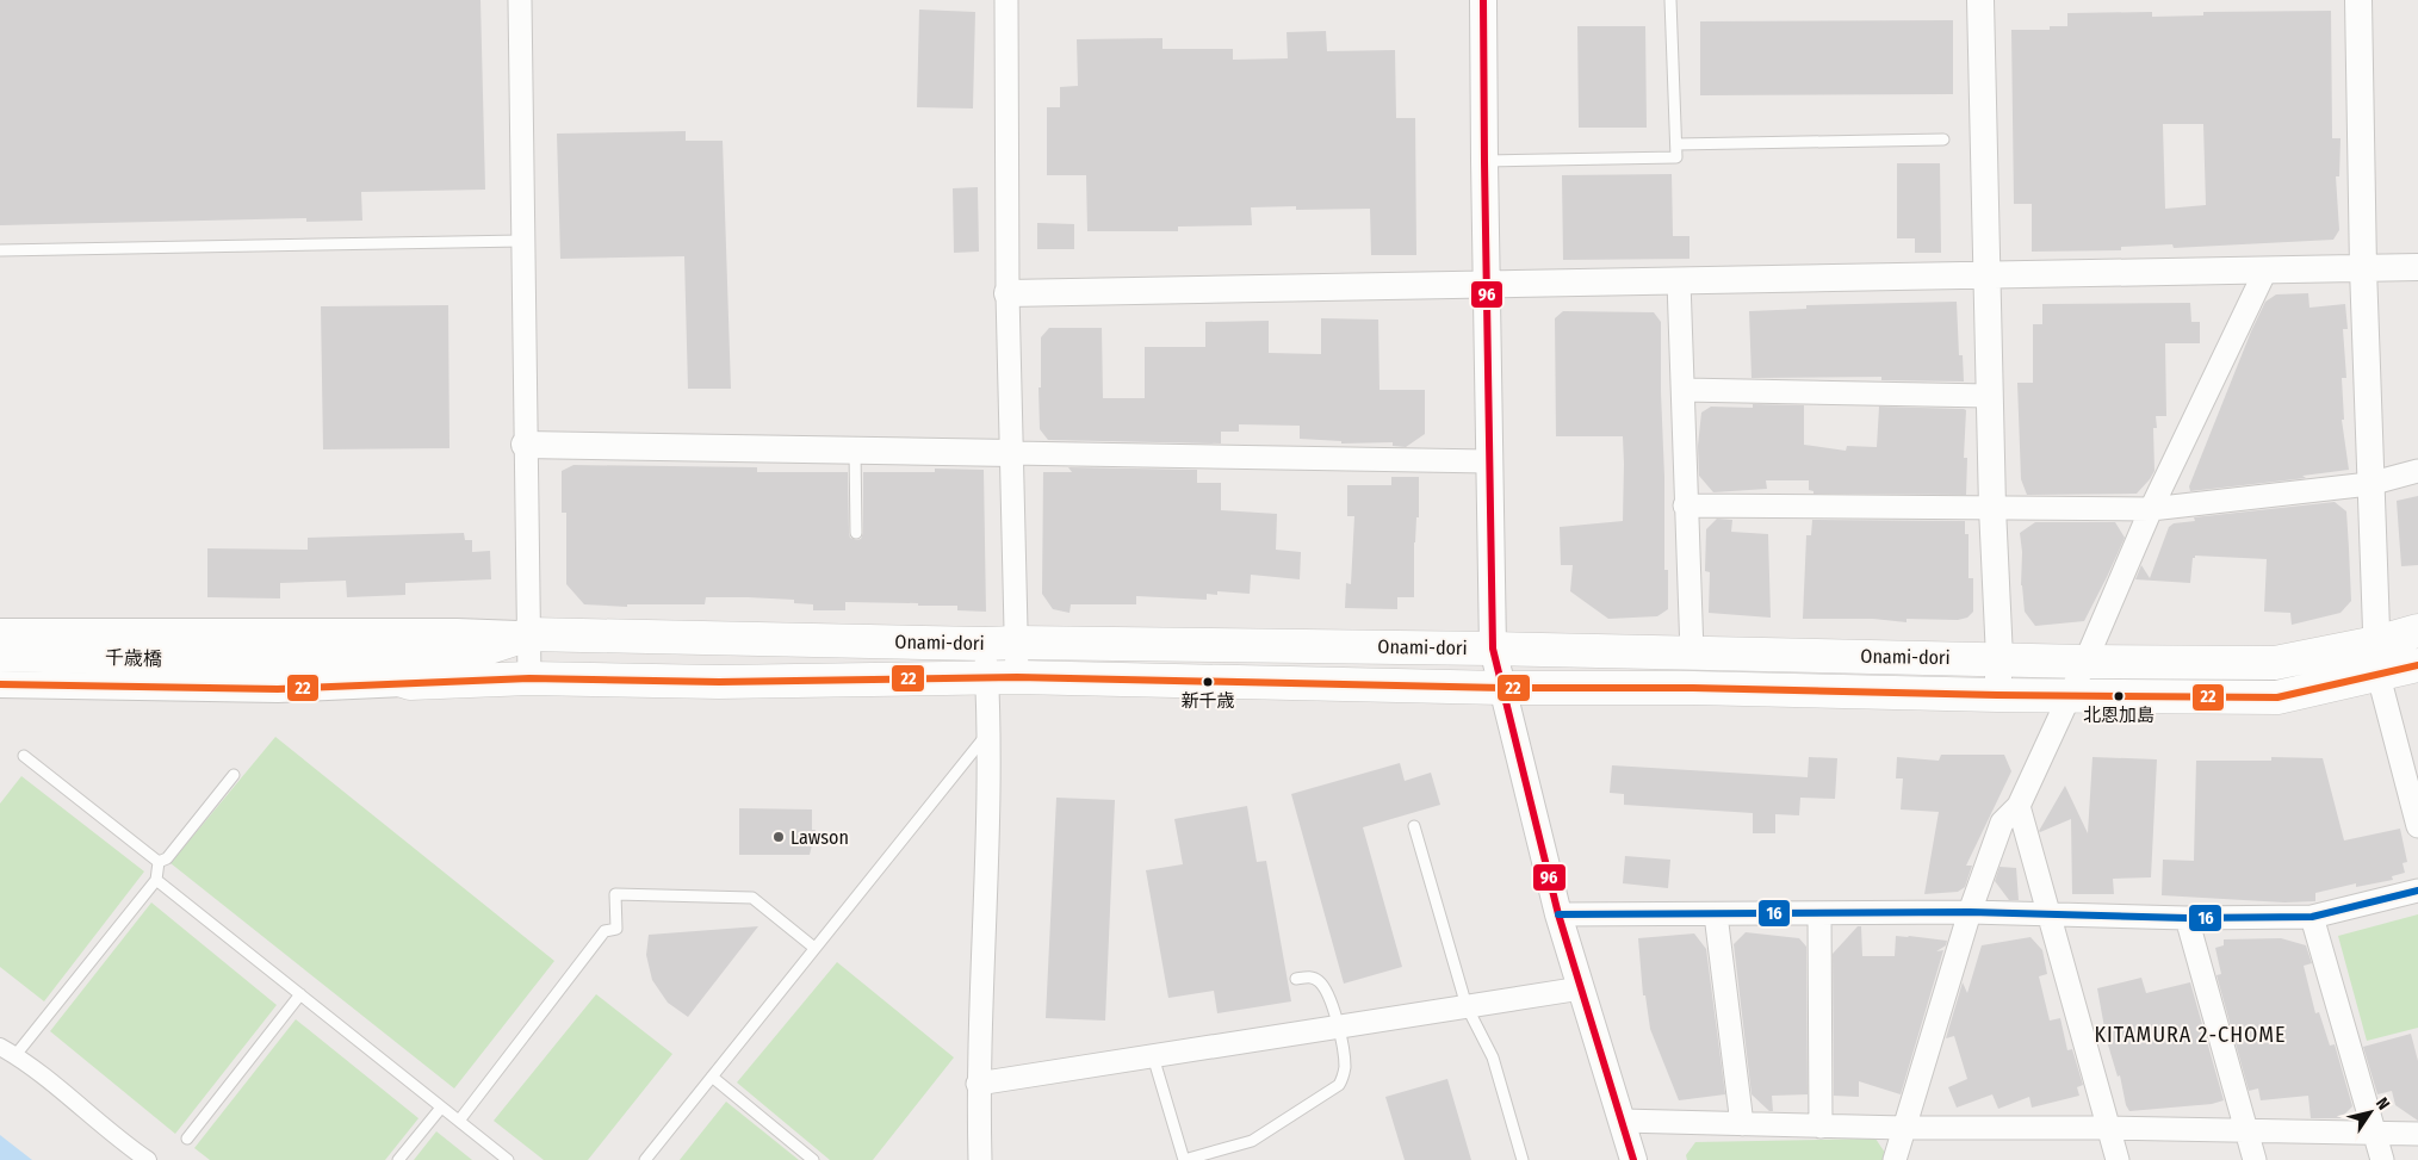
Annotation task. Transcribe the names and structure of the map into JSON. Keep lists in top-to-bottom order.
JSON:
{
  "streets": {
    "main road": ["Onami-dori", "千歳橋"]
  },
  "crossings": [
    ["Onami-dori", "千歳橋"]
  ],
  "districts": ["KITAMURA 2-CHOME"],
  "places": ["新千歳", "北恩加島", "Lawson"],
  "lines": ["transit line 96", "transit line 22", "transit line 16"],
  "north": "top right"
}
